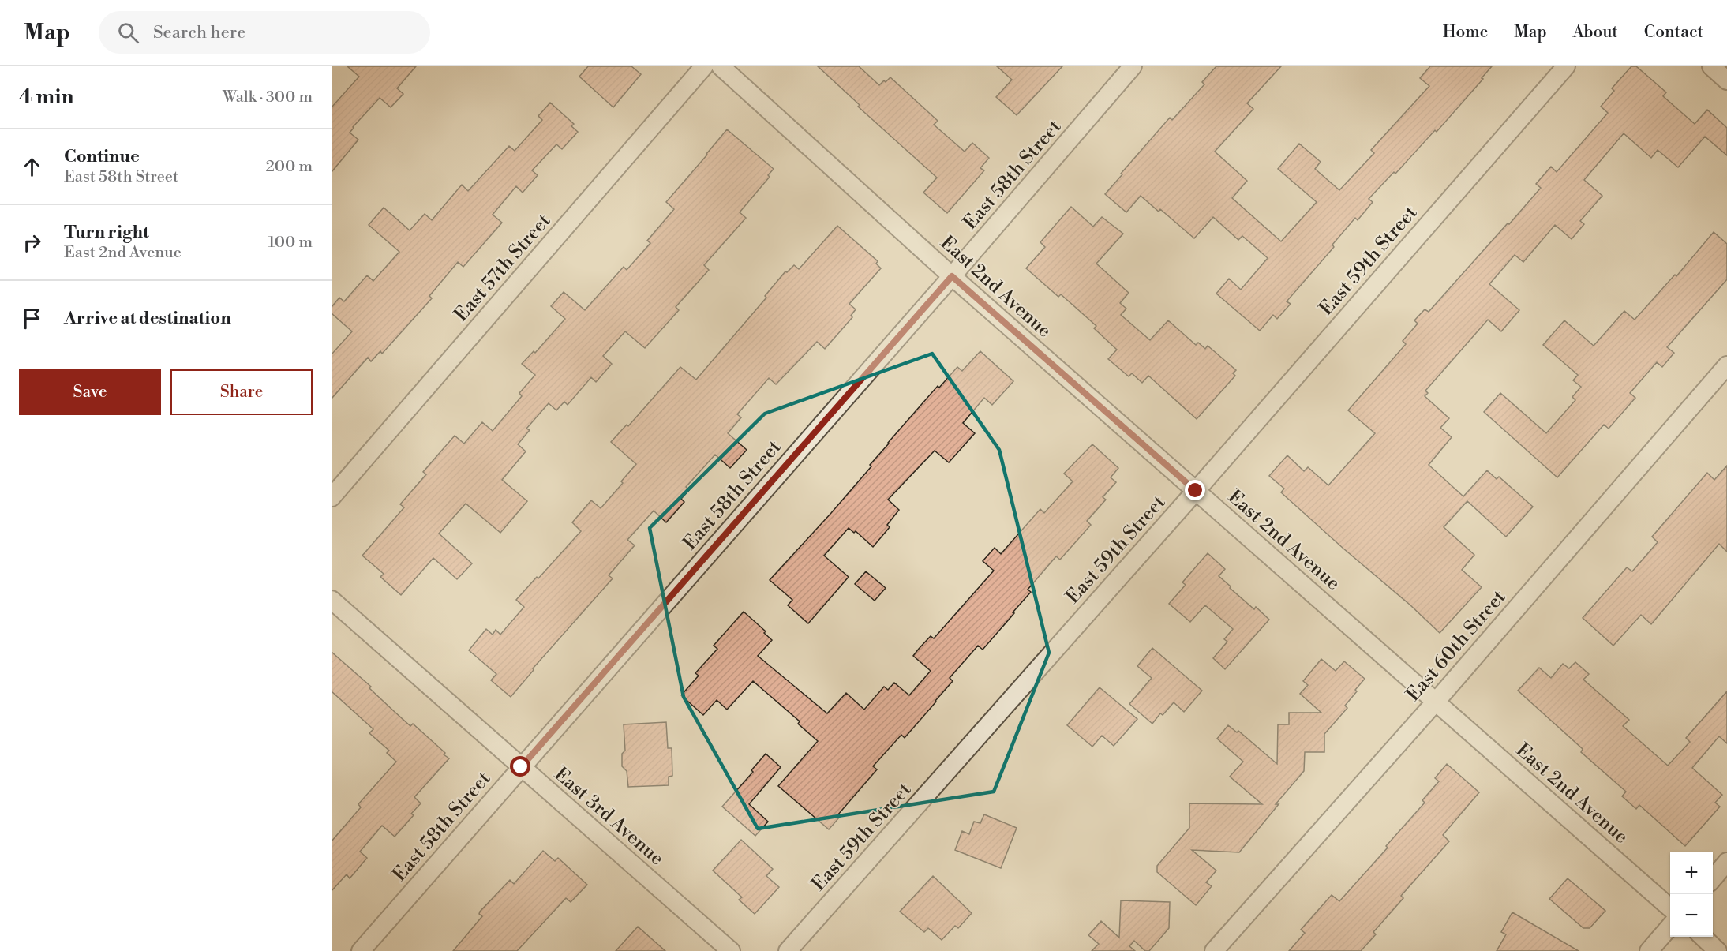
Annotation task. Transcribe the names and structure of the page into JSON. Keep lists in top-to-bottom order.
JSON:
{
  "streets": {
    "street": [
      "East 58th Street",
      "East 59th Street",
      "East 57th Street",
      "East 2nd Avenue",
      "East 60th Street",
      "East 3rd Avenue"
    ]
  },
  "crossings": [
    ["East 58th Street", "East 2nd Avenue"],
    ["East 58th Street", "East 3rd Avenue"],
    ["East 59th Street", "East 2nd Avenue"],
    ["East 2nd Avenue", "East 60th Street"]
  ],
  "page": {
    "header": "Map",
    "search": "Search here",
    "nav": [
      "Home",
      "Map",
      "About",
      "Contact"
    ],
    "heading": ["4 min", "Walk · 300 m"],
    "list": [
      ["Continue", "East 58th Street", "200 m"],
      ["Turn right", "East 2nd Avenue", "100 m"],
      "Arrive at destination"
    ],
    "buttons": ["Save", "Share"],
    "map_buttons": ["+", "−"]
  }
}
